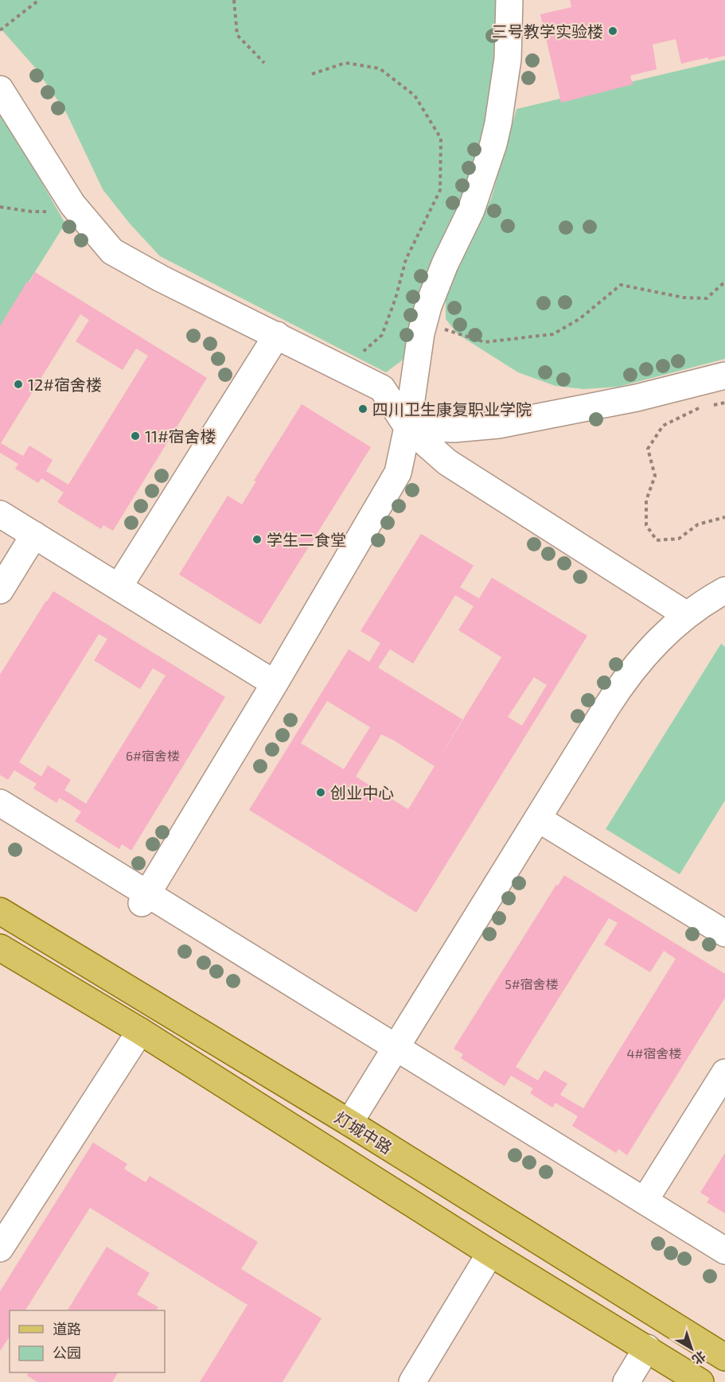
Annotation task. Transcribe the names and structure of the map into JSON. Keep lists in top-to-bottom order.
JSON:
{
  "streets": {
    "main road": ["灯城中路"]
  },
  "places": [
    "三号教学实验楼",
    "12#宿舍楼",
    "四川卫生康复职业学院",
    "11#宿舍楼",
    "学生二食堂",
    "创业中心"
  ],
  "house_numbers": ["6#宿舍楼", "5#宿舍楼", "4#宿舍楼"],
  "legend": ["道路", "公园"],
  "north": "bottom right"
}
